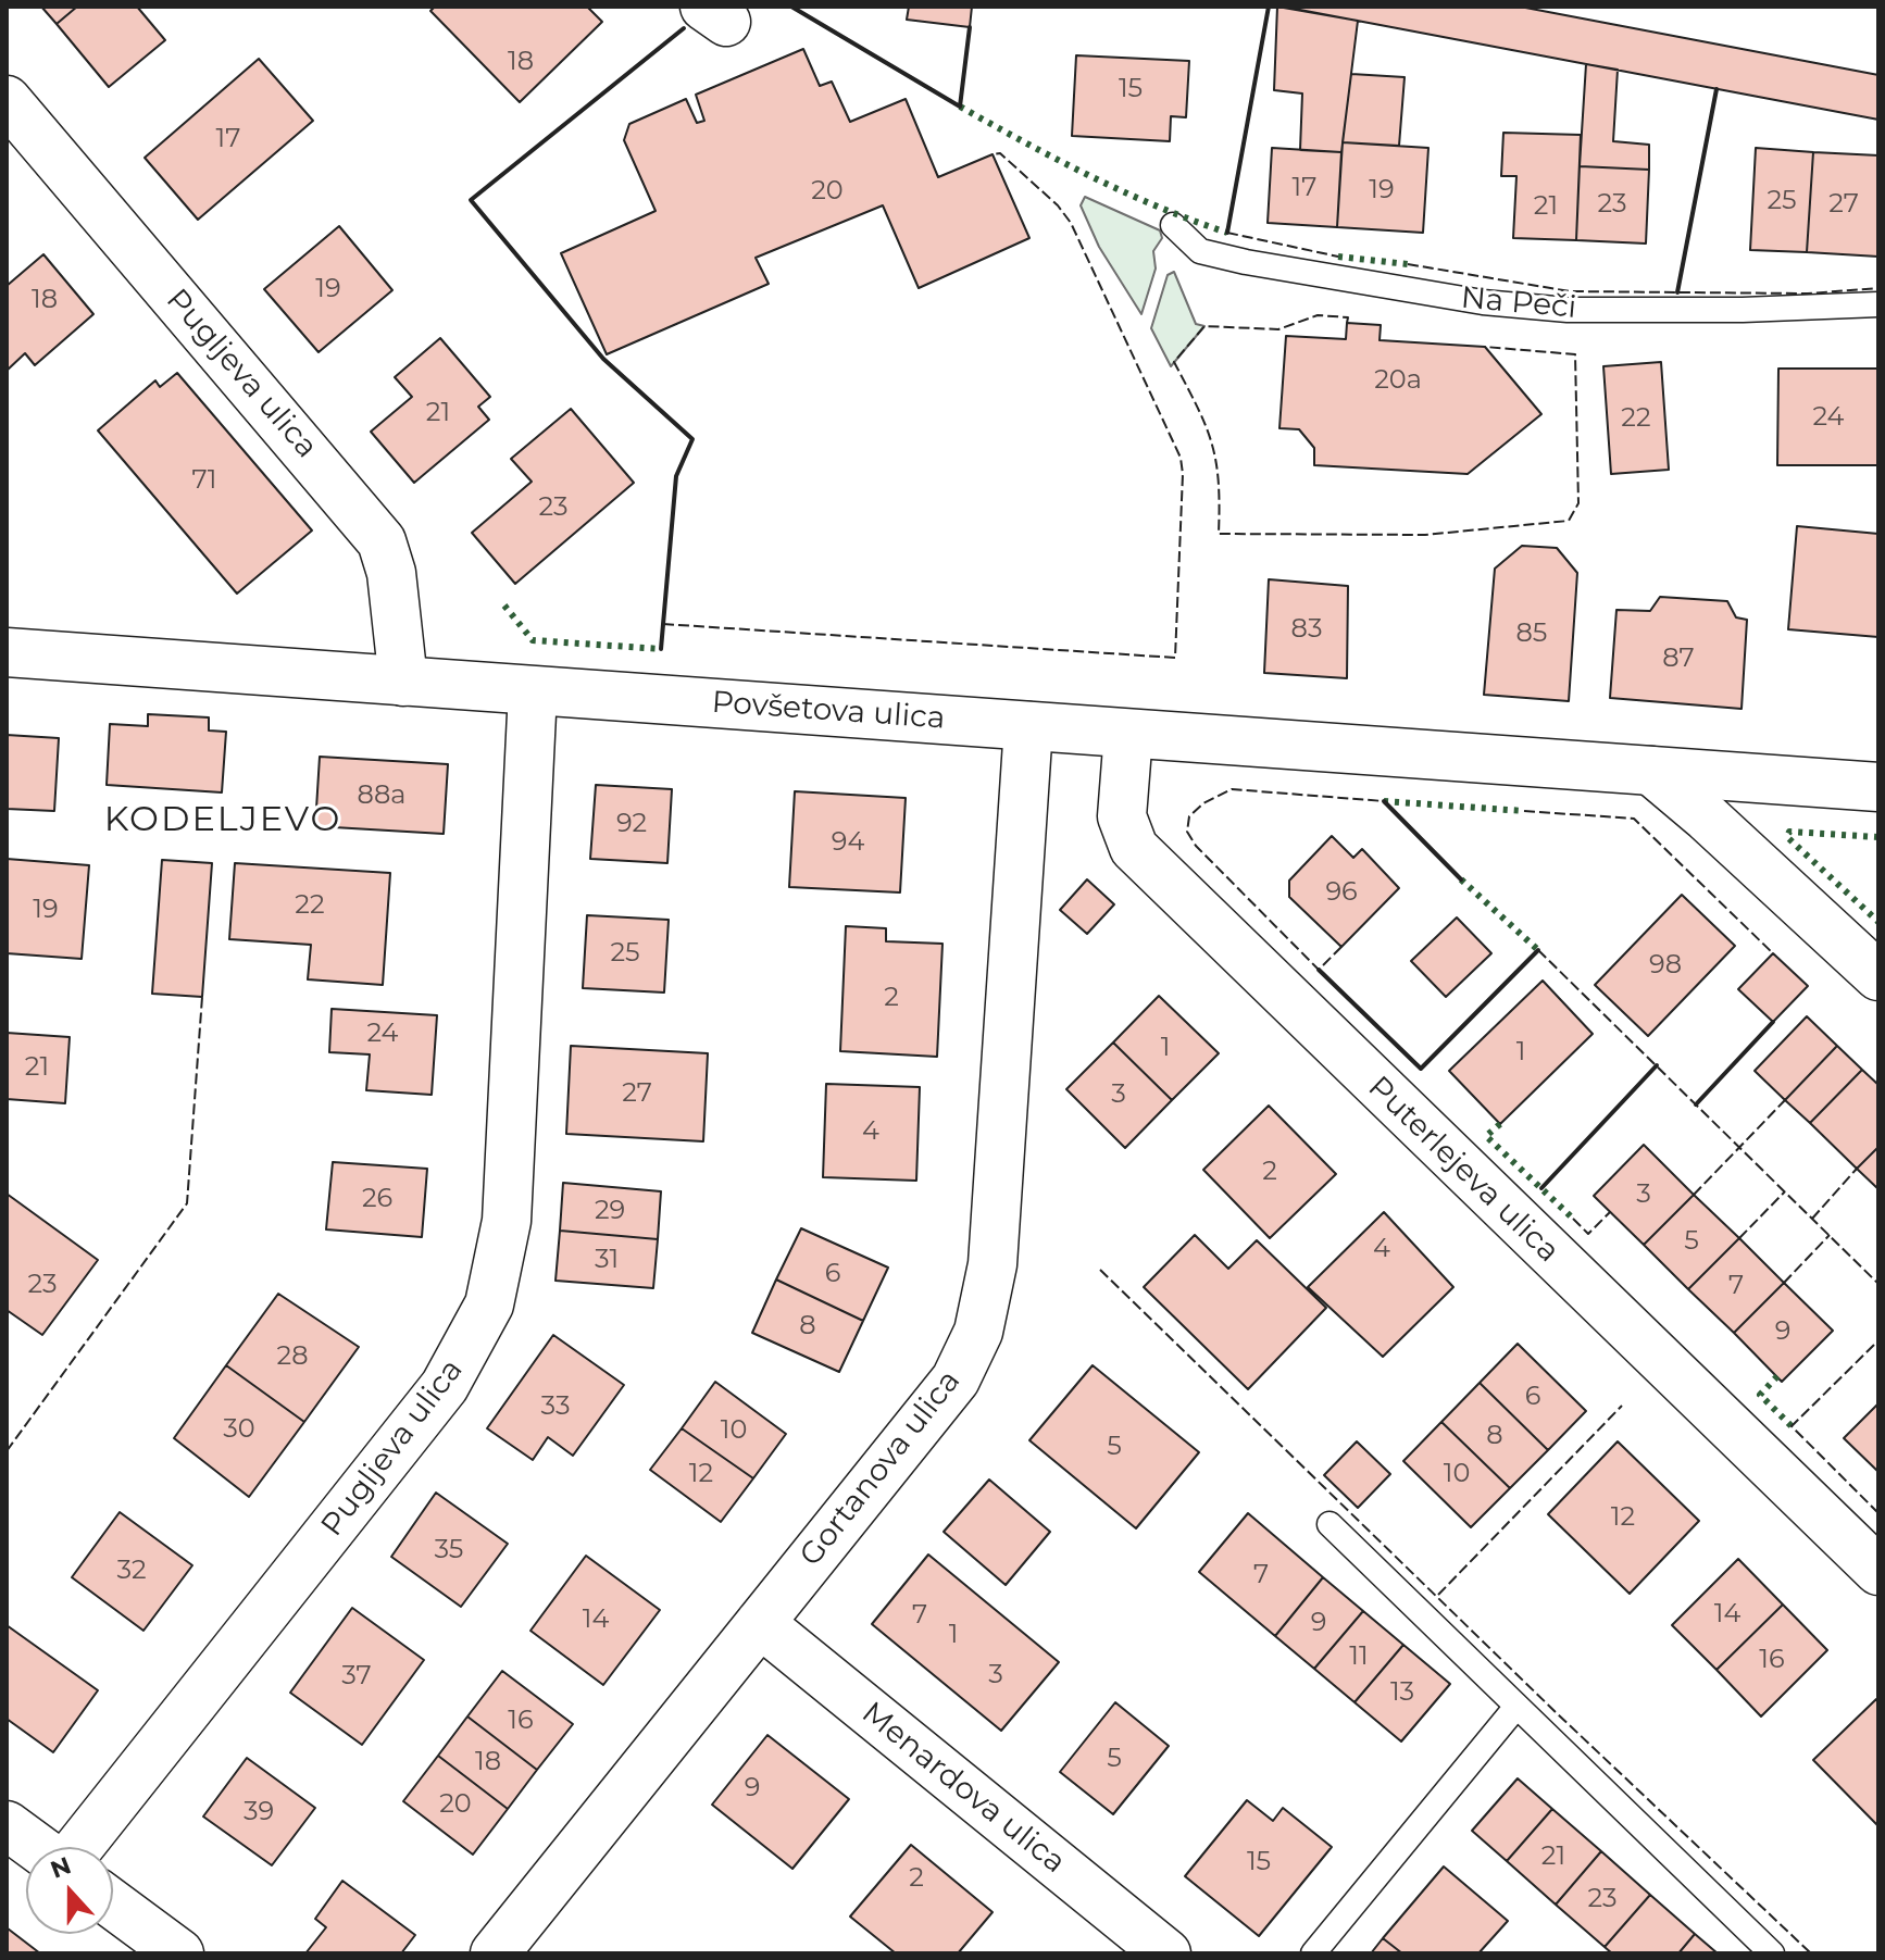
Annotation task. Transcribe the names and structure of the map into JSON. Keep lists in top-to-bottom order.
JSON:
{
  "streets": {
    "street": [
      "Pugljeva ulica",
      "Povšetova ulica",
      "Puterlejeva ulica",
      "Gortanova ulica",
      "Menardova ulica"
    ],
    "lane": ["Na Peči"]
  },
  "crossings": [
    ["Pugljeva ulica", "Povšetova ulica"],
    ["Povšetova ulica", "Puterlejeva ulica"],
    ["Povšetova ulica", "Gortanova ulica"],
    ["Gortanova ulica", "Menardova ulica"]
  ],
  "districts": ["KODELJEVO"],
  "house_numbers": [
    "18",
    "15",
    "17",
    "17",
    "19",
    "20",
    "25",
    "23",
    "27",
    "21",
    "19",
    "18",
    "20a",
    "21",
    "24",
    "22",
    "71",
    "23",
    "83",
    "85",
    "87",
    "88a",
    "92",
    "94",
    "96",
    "22",
    "19",
    "25",
    "98",
    "2",
    "24",
    "1",
    "1",
    "21",
    "27",
    "3",
    "4",
    "2",
    "3",
    "26",
    "29",
    "5",
    "4",
    "31",
    "6",
    "23",
    "7",
    "8",
    "9",
    "28",
    "6",
    "33",
    "30",
    "10",
    "8",
    "5",
    "12",
    "10",
    "12",
    "35",
    "32",
    "7",
    "14",
    "7",
    "14",
    "9",
    "1",
    "11",
    "16",
    "3",
    "37",
    "13",
    "16",
    "5",
    "18",
    "9",
    "20",
    "39",
    "21",
    "15",
    "2",
    "23"
  ],
  "north": "top"
}
